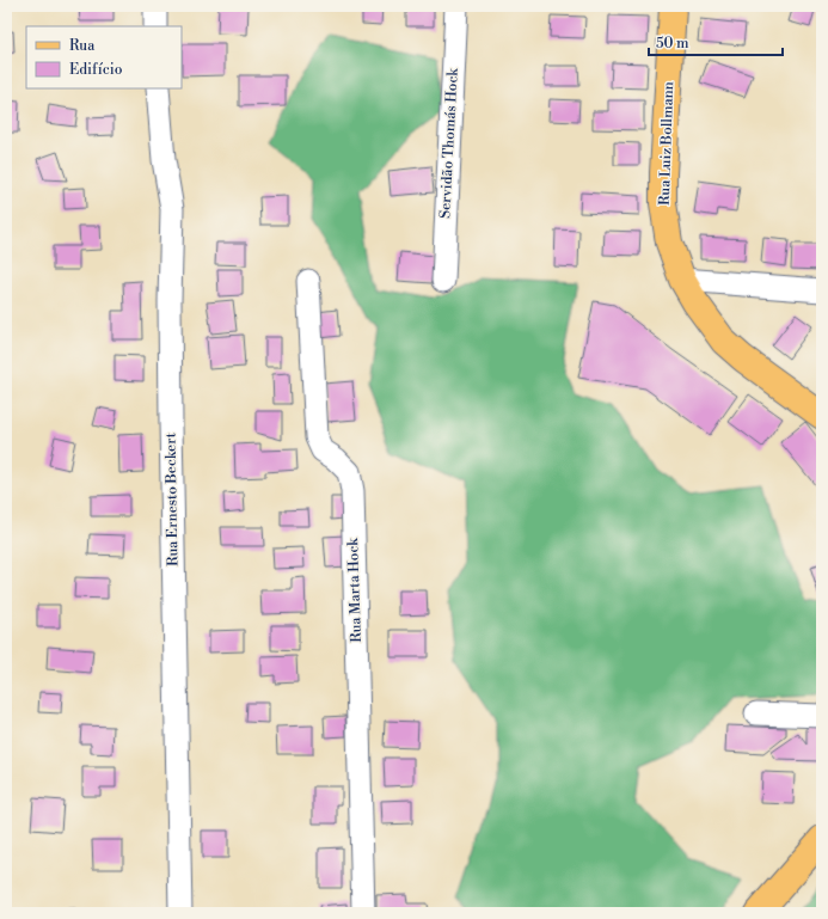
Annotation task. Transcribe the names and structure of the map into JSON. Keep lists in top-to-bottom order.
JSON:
{
  "streets": {
    "main road": ["Rua Luiz Bollmann"],
    "street": ["Servidão Thomás Hock", "Rua Ernesto Beckert", "Rua Marta Hock"]
  },
  "legend": ["Rua", "Edifício"],
  "scale_bar": "50 m"
}
